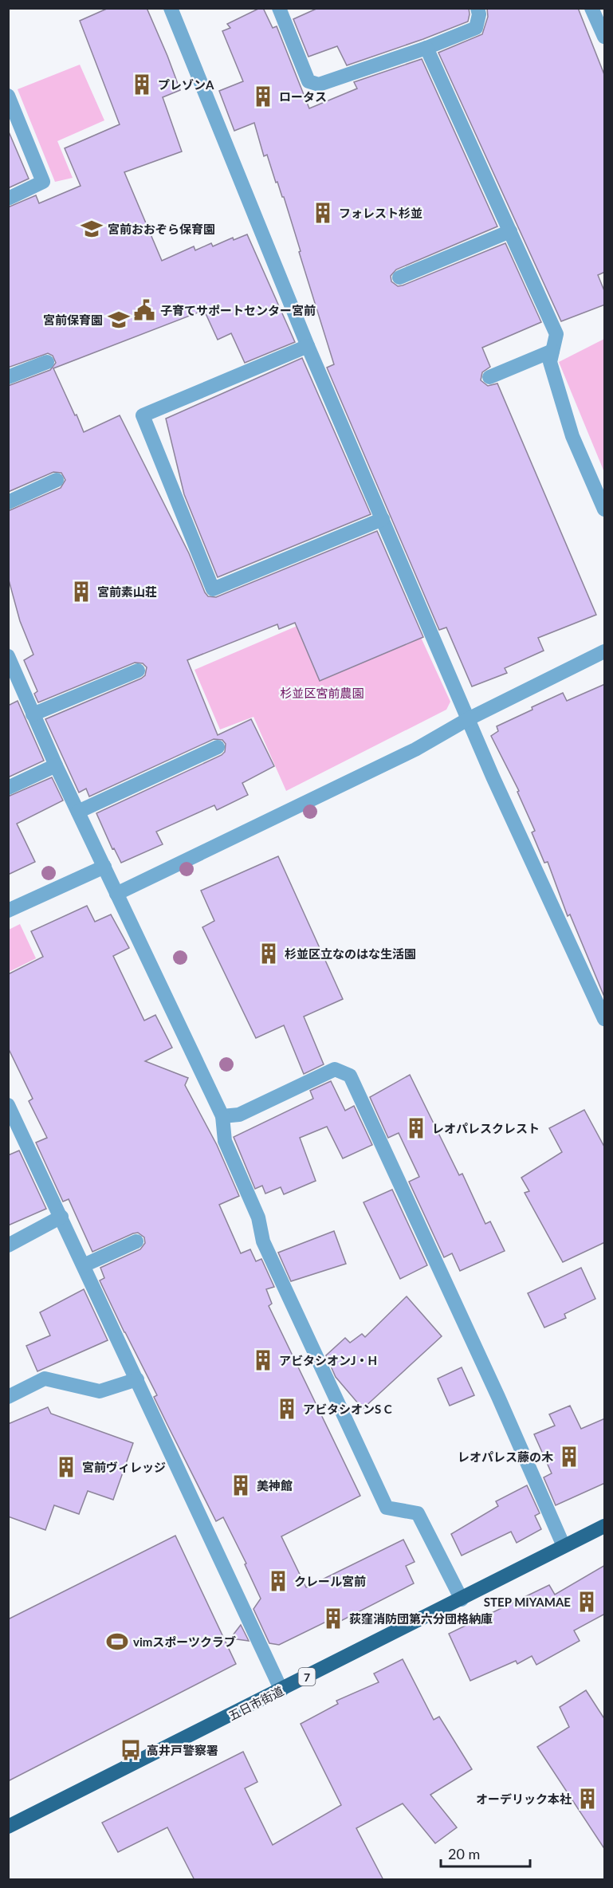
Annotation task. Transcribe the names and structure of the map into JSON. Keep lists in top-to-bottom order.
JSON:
{
  "streets": {
    "main road": ["7", "五日市街道"]
  },
  "parks": ["杉並区宮前農園"],
  "places": {
    "building": [
      "プレゾンA",
      "ロータス",
      "フォレスト杉並",
      "宮前素山荘",
      "杉並区立なのはな生活園",
      "レオパレスクレスト",
      "アビタシオンJ・H",
      "アビタシオンS C",
      "レオパレス藤の木",
      "宮前ヴィレッジ",
      "美神館",
      "クレール宮前",
      "STEP MIYAMAE",
      "荻窪消防団第六分団格納庫",
      "オーデリック本社"
    ],
    "school or university": ["宮前おおぞら保育園", "宮前保育園"],
    "public building": ["子育てサポートセンター宮前"],
    "sports": ["vimスポーツクラブ"],
    "bus stop": ["高井戸警察署"]
  },
  "scale_bar": "20 m"
}
